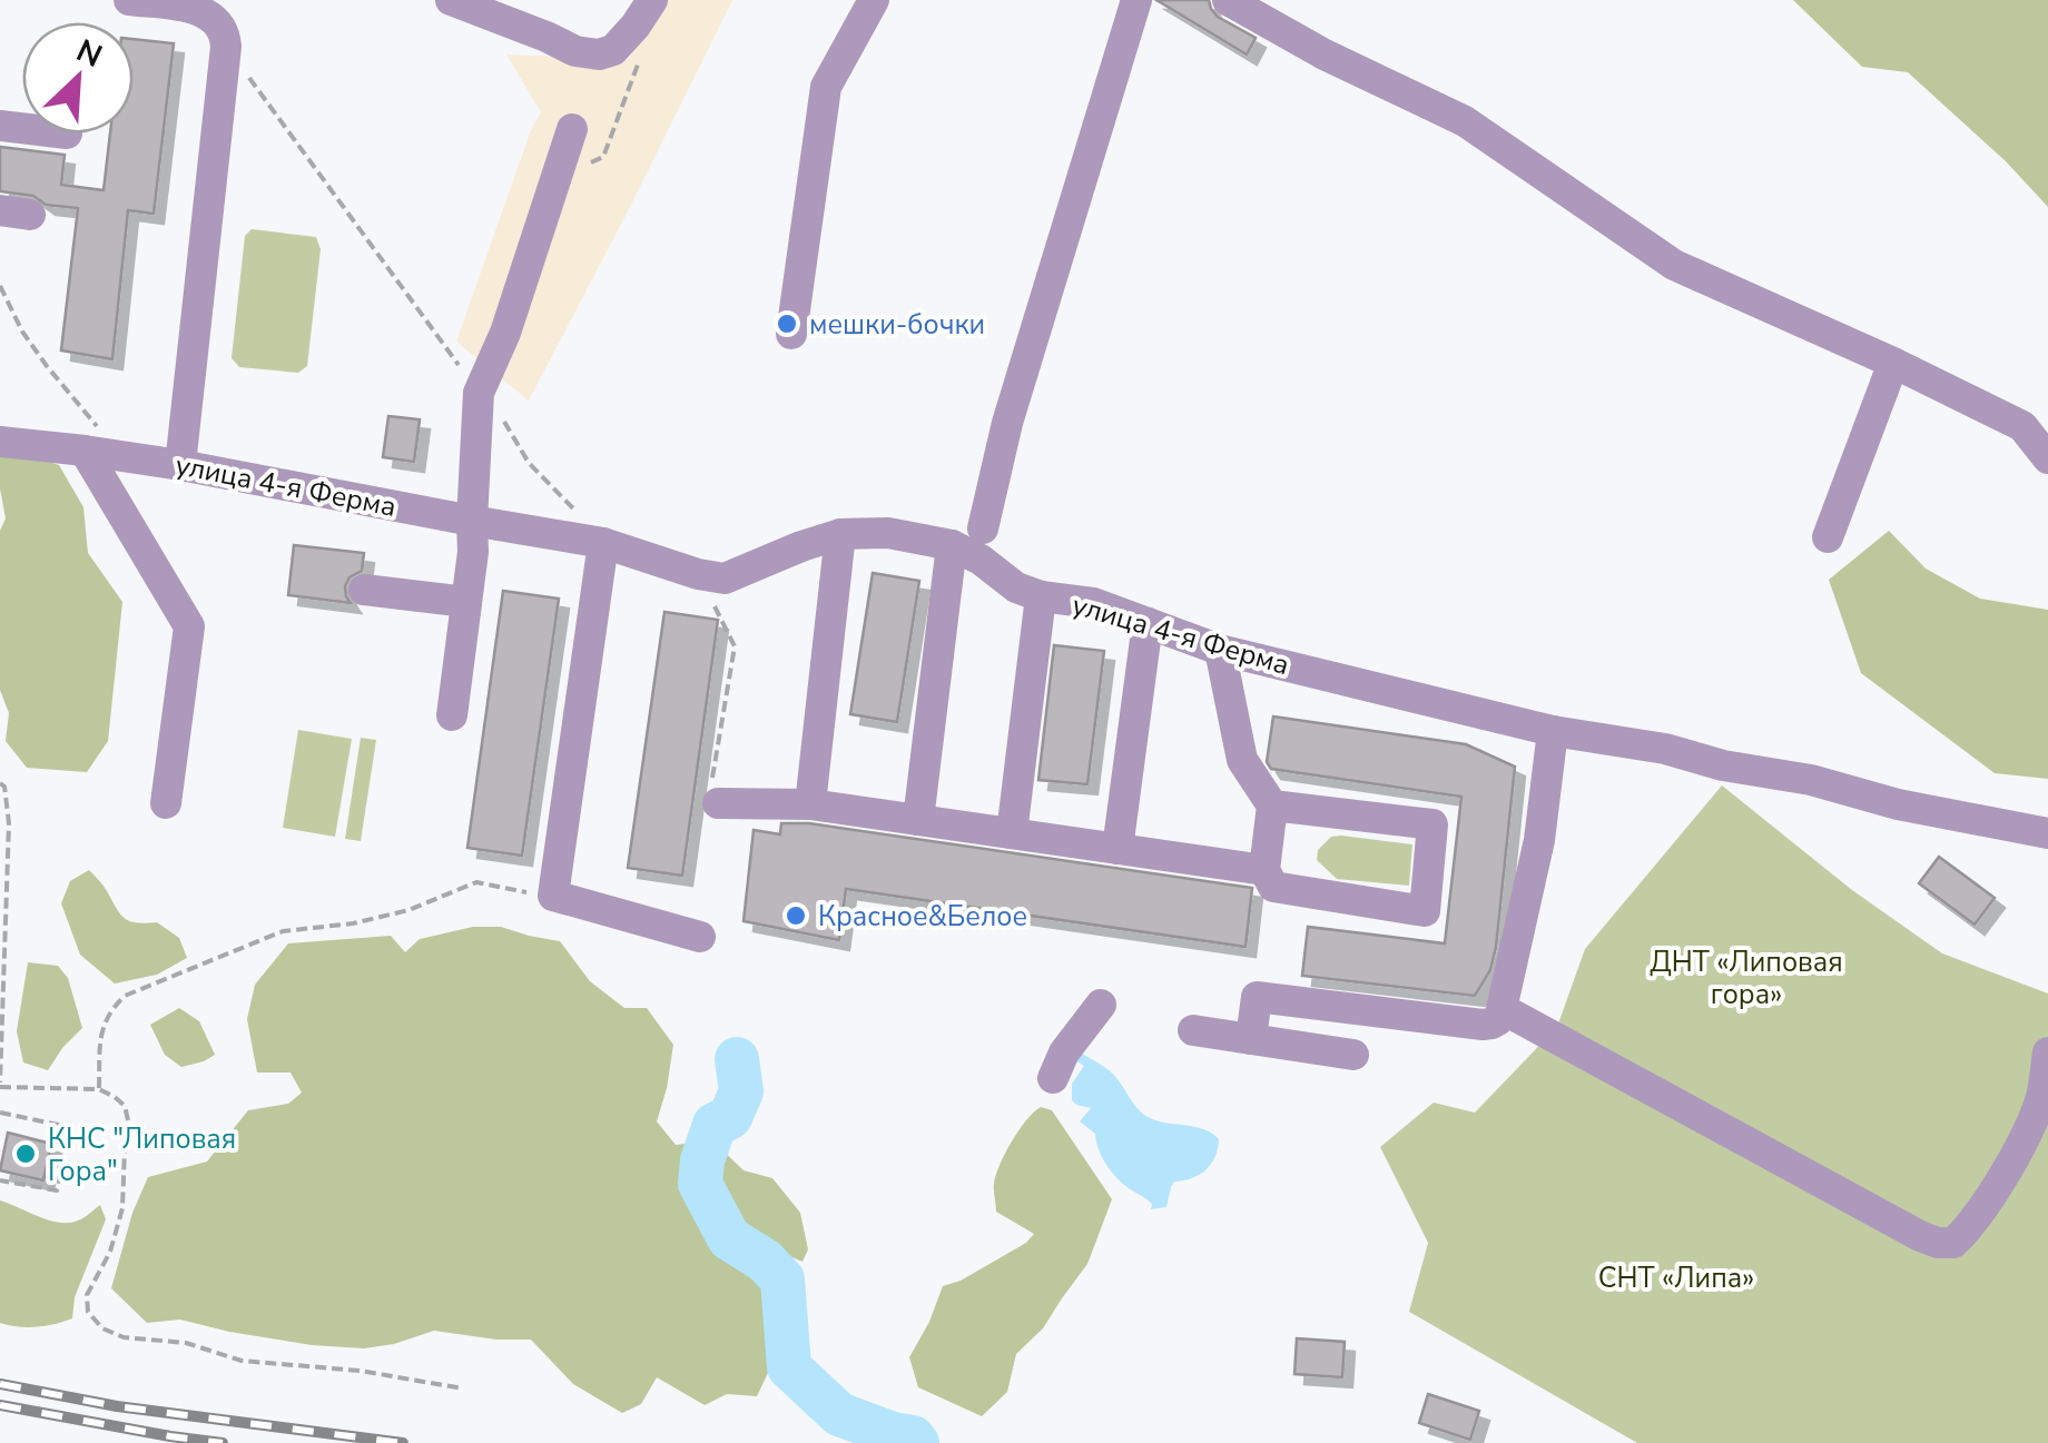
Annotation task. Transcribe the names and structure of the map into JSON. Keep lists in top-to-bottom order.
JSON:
{
  "streets": {
    "street": ["улица 4-я Ферма"]
  },
  "parks": ["ДНТ «Липовая гора»", "СНТ «Липа»"],
  "places": ["мешки-бочки", "Красное&Белое", "КНС \"Липовая Гора\""],
  "north": "top right"
}
